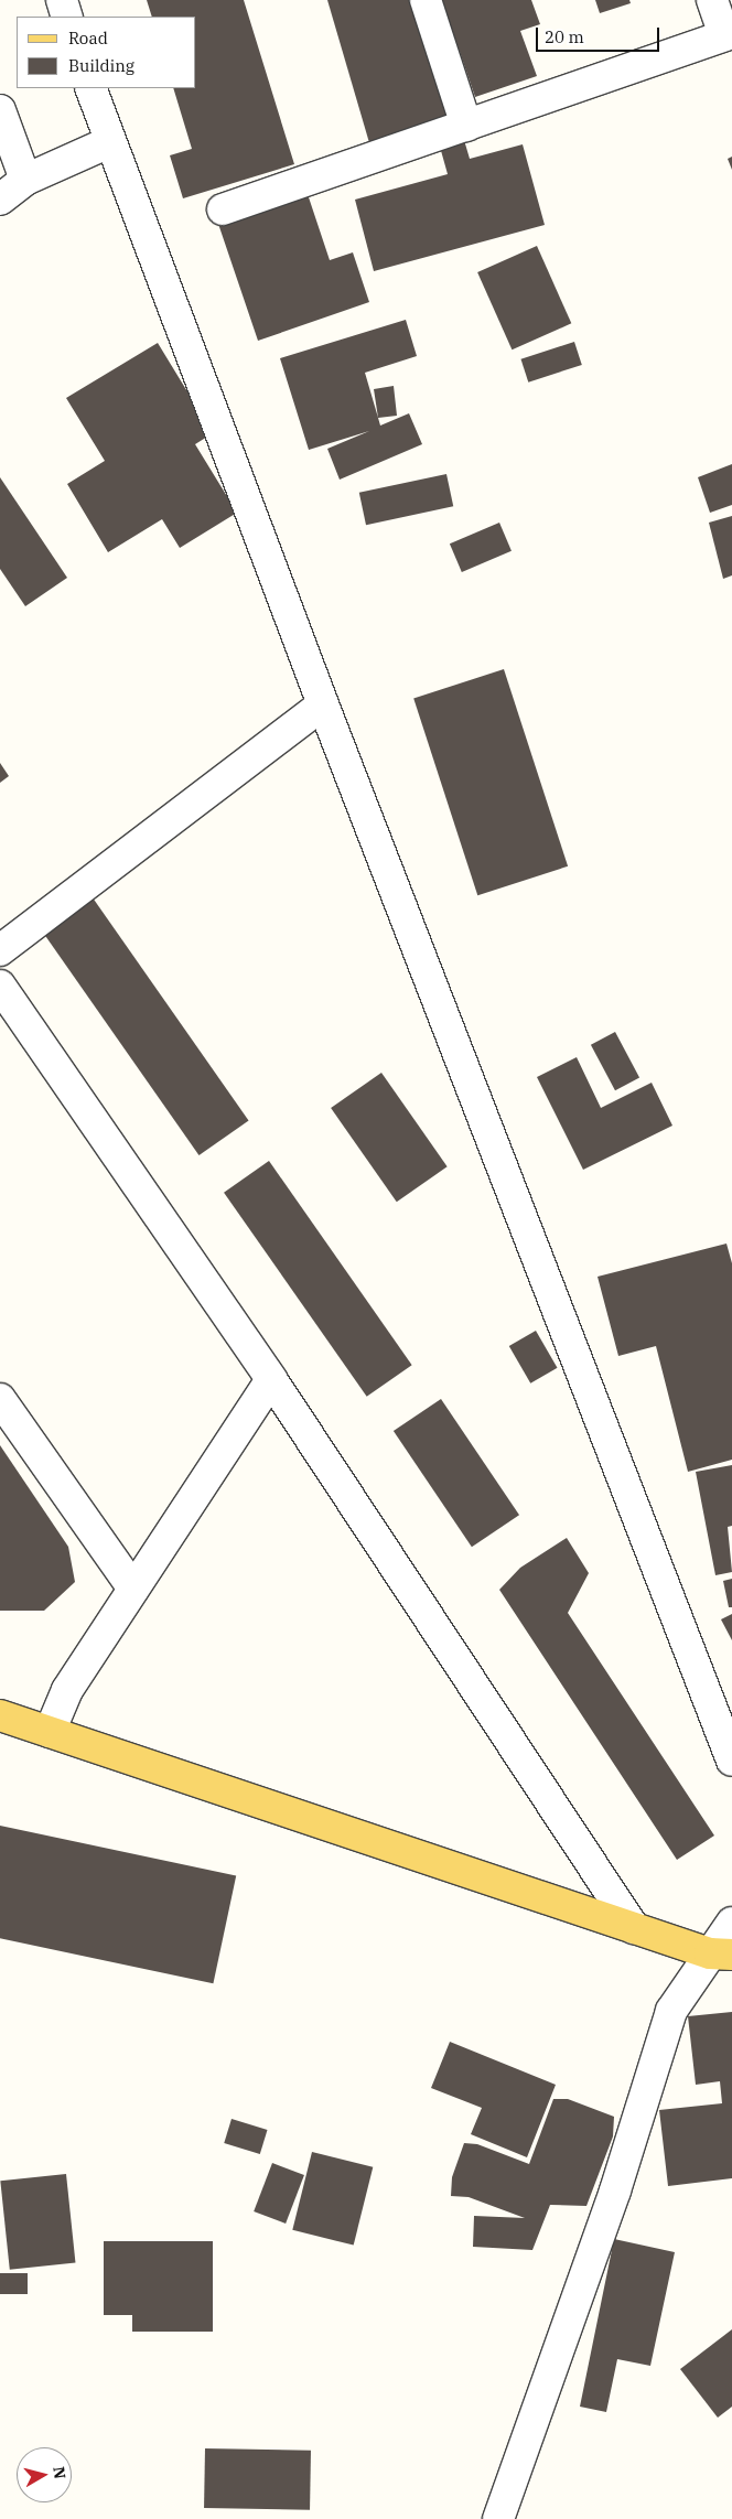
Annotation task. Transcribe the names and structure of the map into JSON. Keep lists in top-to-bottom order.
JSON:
{
  "legend": ["Road", "Building"],
  "scale_bar": "20 m",
  "north": "right"
}
